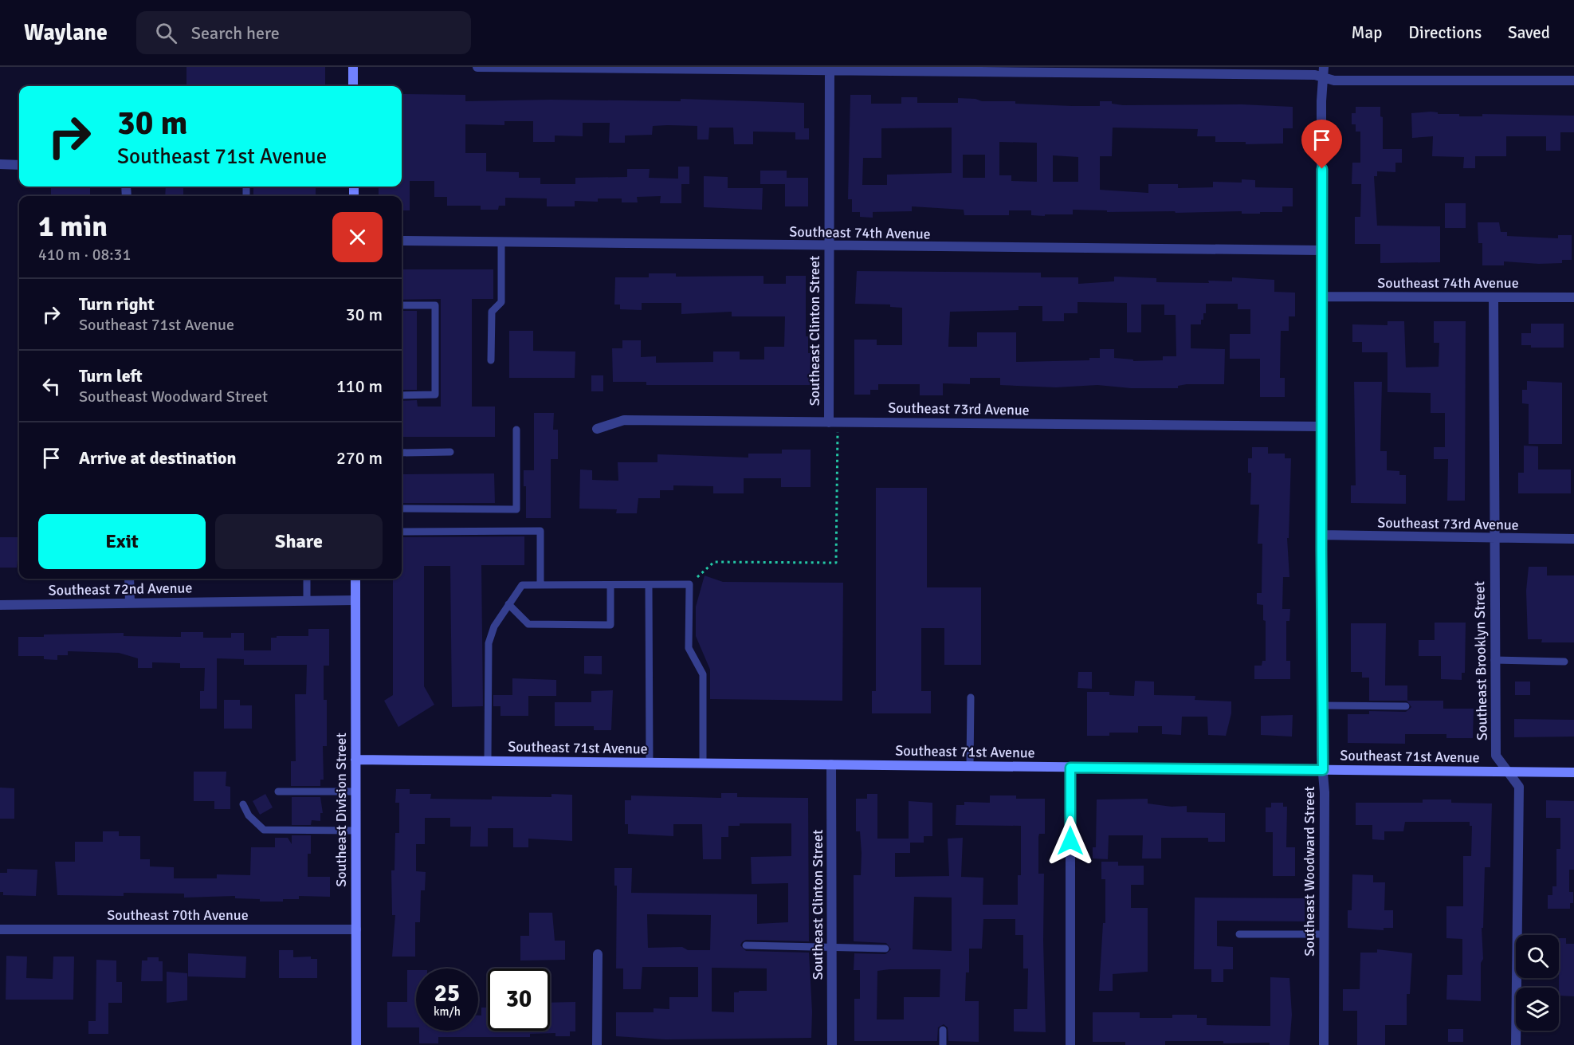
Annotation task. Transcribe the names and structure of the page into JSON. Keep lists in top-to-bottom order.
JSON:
{
  "streets": {
    "street": [
      "Southeast 74th Avenue",
      "Southeast Clinton Street",
      "Southeast 73rd Avenue",
      "Southeast 72nd Avenue",
      "Southeast Brooklyn Street",
      "Southeast 71st Avenue",
      "Southeast Division Street",
      "Southeast Woodward Street",
      "Southeast 70th Avenue"
    ]
  },
  "crossings": [
    ["Southeast 74th Avenue", "Southeast Clinton Street"],
    ["Southeast 74th Avenue", "Southeast Brooklyn Street"],
    ["Southeast 74th Avenue", "Southeast Woodward Street"],
    ["Southeast Clinton Street", "Southeast 73rd Avenue"],
    ["Southeast Clinton Street", "Southeast 71st Avenue"],
    ["Southeast 73rd Avenue", "Southeast Brooklyn Street"],
    ["Southeast 73rd Avenue", "Southeast Woodward Street"],
    ["Southeast 72nd Avenue", "Southeast Division Street"],
    ["Southeast Brooklyn Street", "Southeast 71st Avenue"],
    ["Southeast 71st Avenue", "Southeast Division Street"],
    ["Southeast 71st Avenue", "Southeast Woodward Street"],
    ["Southeast Division Street", "Southeast 70th Avenue"]
  ],
  "page": {
    "header": "Waylane",
    "search": "Search here",
    "nav": ["Map", "Directions", "Saved"],
    "turn": ["30 m", "Southeast 71st Avenue"],
    "heading": ["1 min", "410 m · 08:31"],
    "list": [
      {
        "name": "Turn right",
        "note": "Southeast 71st Avenue",
        "value": "30 m"
      },
      {
        "name": "Turn left",
        "note": "Southeast Woodward Street",
        "value": "110 m"
      },
      {
        "name": "Arrive at destination",
        "value": "270 m"
      }
    ],
    "buttons": ["Exit", "Share"],
    "speed": "25 km/h",
    "limit": "30"
  }
}
